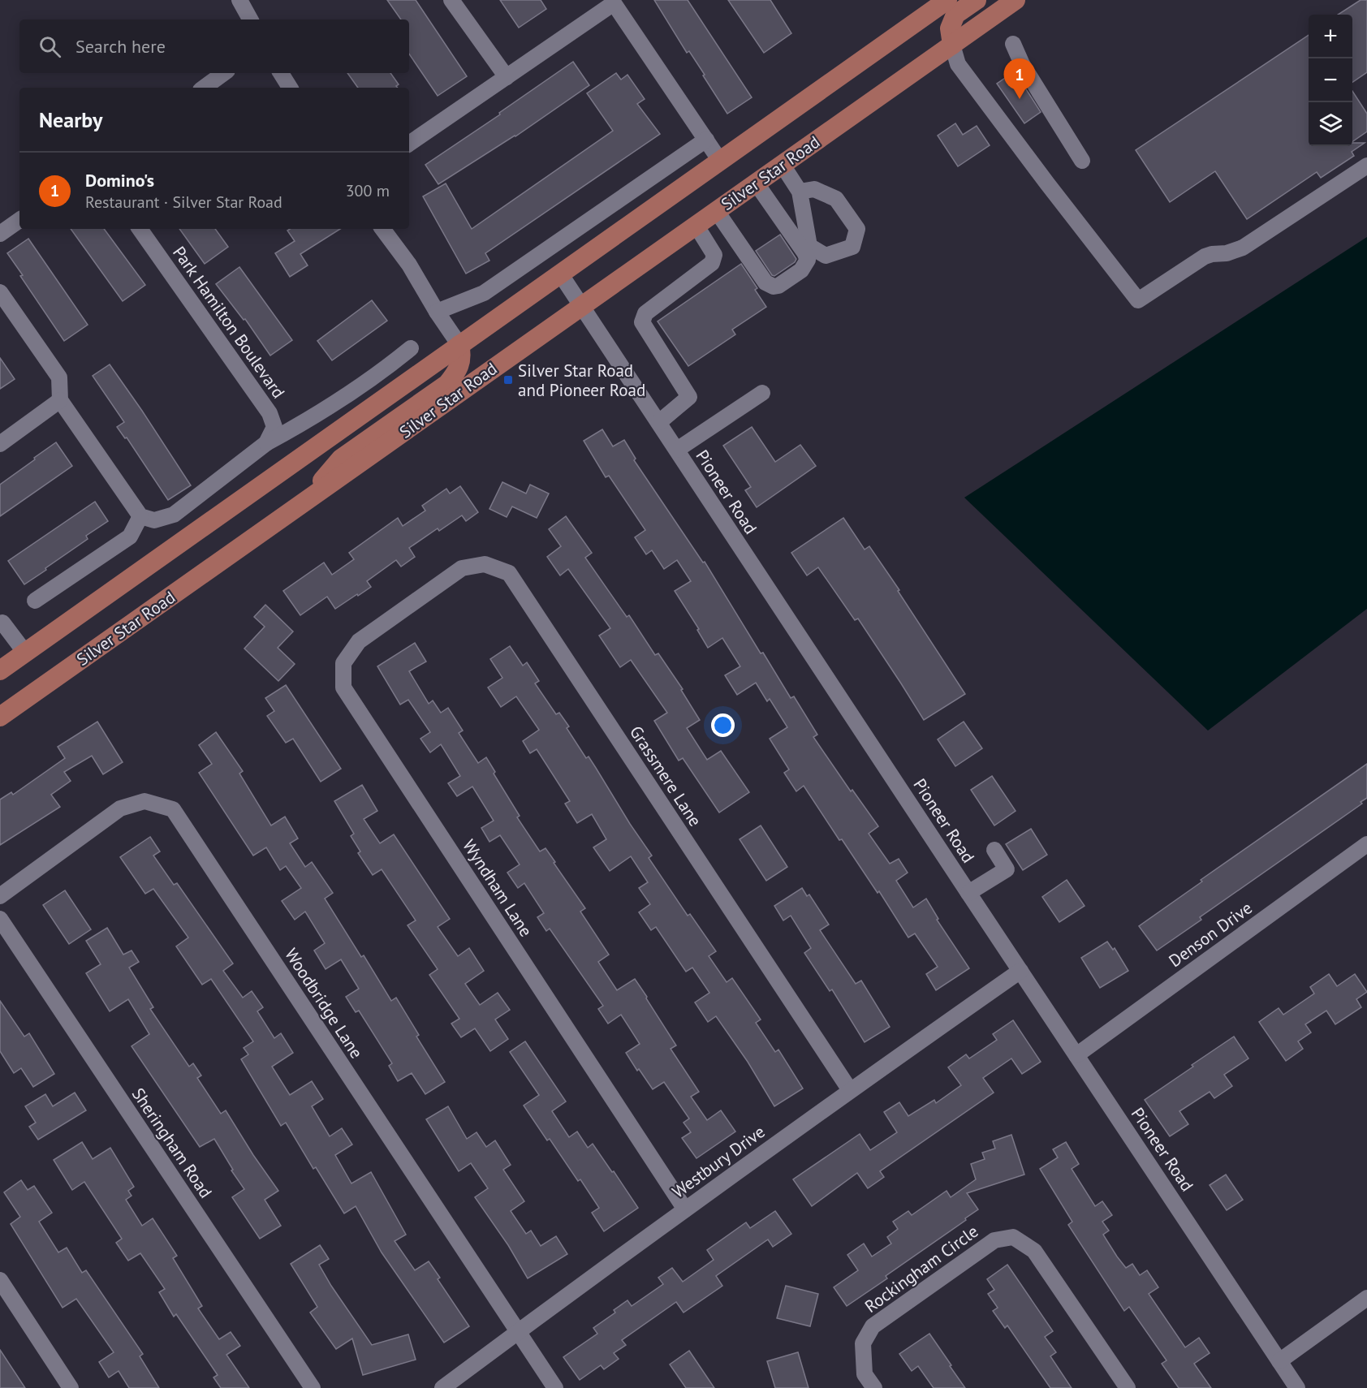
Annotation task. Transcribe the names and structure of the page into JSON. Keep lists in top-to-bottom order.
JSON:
{
  "streets": {
    "main road": ["Silver Star Road"],
    "street": [
      "Park Hamilton Boulevard",
      "Pioneer Road",
      "Grassmere Lane",
      "Wyndham Lane",
      "Denson Drive",
      "Woodbridge Lane",
      "Sheringham Road",
      "Westbury Drive",
      "Rockingham Circle"
    ]
  },
  "crossings": [
    ["Silver Star Road", "Pioneer Road"],
    ["Pioneer Road", "Denson Drive"],
    ["Pioneer Road", "Westbury Drive"],
    ["Grassmere Lane", "Wyndham Lane"],
    ["Grassmere Lane", "Westbury Drive"],
    ["Wyndham Lane", "Westbury Drive"],
    ["Woodbridge Lane", "Westbury Drive"]
  ],
  "places": {
    "transit": ["Silver Star Road and Pioneer Road"]
  },
  "page": {
    "map_buttons": ["+", "−"],
    "search": "Search here",
    "pins": "1",
    "heading": "Nearby",
    "list": [
      {
        "mark": "1",
        "name": "Domino's",
        "note": "Restaurant · Silver Star Road",
        "value": "300 m"
      }
    ]
  }
}
